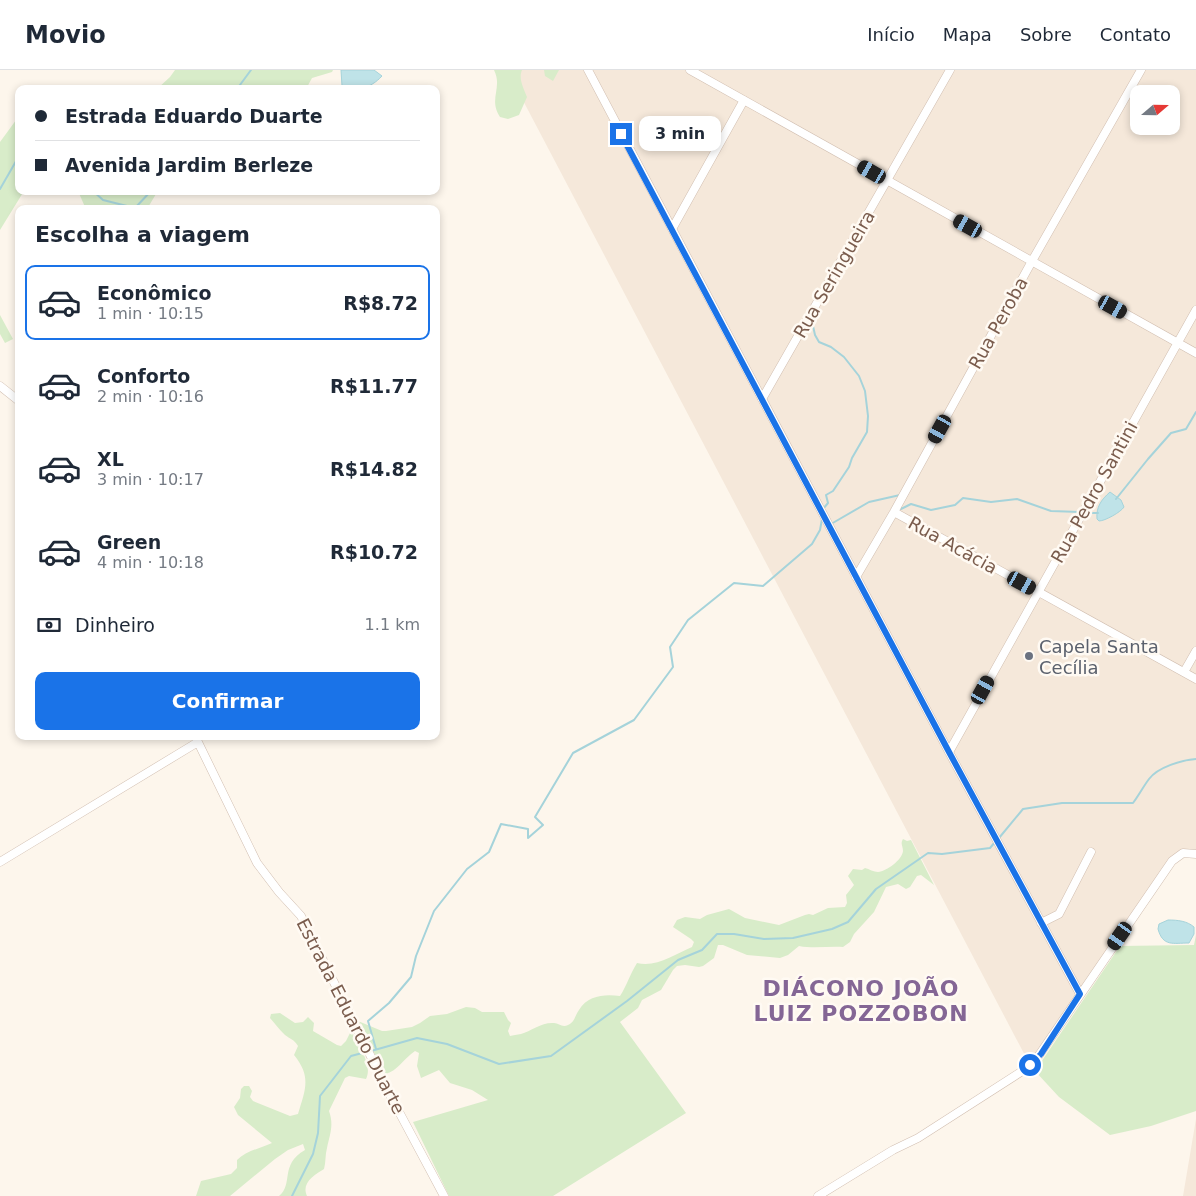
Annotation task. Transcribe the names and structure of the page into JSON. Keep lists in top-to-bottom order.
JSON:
{
  "streets": {
    "street": [
      "Rua Seringueira",
      "Rua Peroba",
      "Rua Pedro Santini",
      "Rua Acácia",
      "Estrada Eduardo Duarte"
    ]
  },
  "crossings": [
    ["Rua Peroba", "Rua Acácia"],
    ["Rua Pedro Santini", "Rua Acácia"]
  ],
  "districts": ["DIÁCONO JOÃO LUIZ POZZOBON"],
  "places": ["Capela Santa Cecília"],
  "north": "right",
  "page": {
    "header": "Movio",
    "nav": [
      "Início",
      "Mapa",
      "Sobre",
      "Contato"
    ],
    "banner": ["Estrada Eduardo Duarte", "Avenida Jardim Berleze"],
    "bubble": "3 min",
    "heading": "Escolha a viagem",
    "list": [
      {
        "name": "Econômico",
        "note": "1 min · 10:15",
        "value": "R$8.72"
      },
      {
        "name": "Conforto",
        "note": "2 min · 10:16",
        "value": "R$11.77"
      },
      {
        "name": "XL",
        "note": "3 min · 10:17",
        "value": "R$14.82"
      },
      {
        "name": "Green",
        "note": "4 min · 10:18",
        "value": "R$10.72"
      }
    ],
    "pay": ["Dinheiro", "1.1 km"],
    "buttons": "Confirmar"
  }
}
